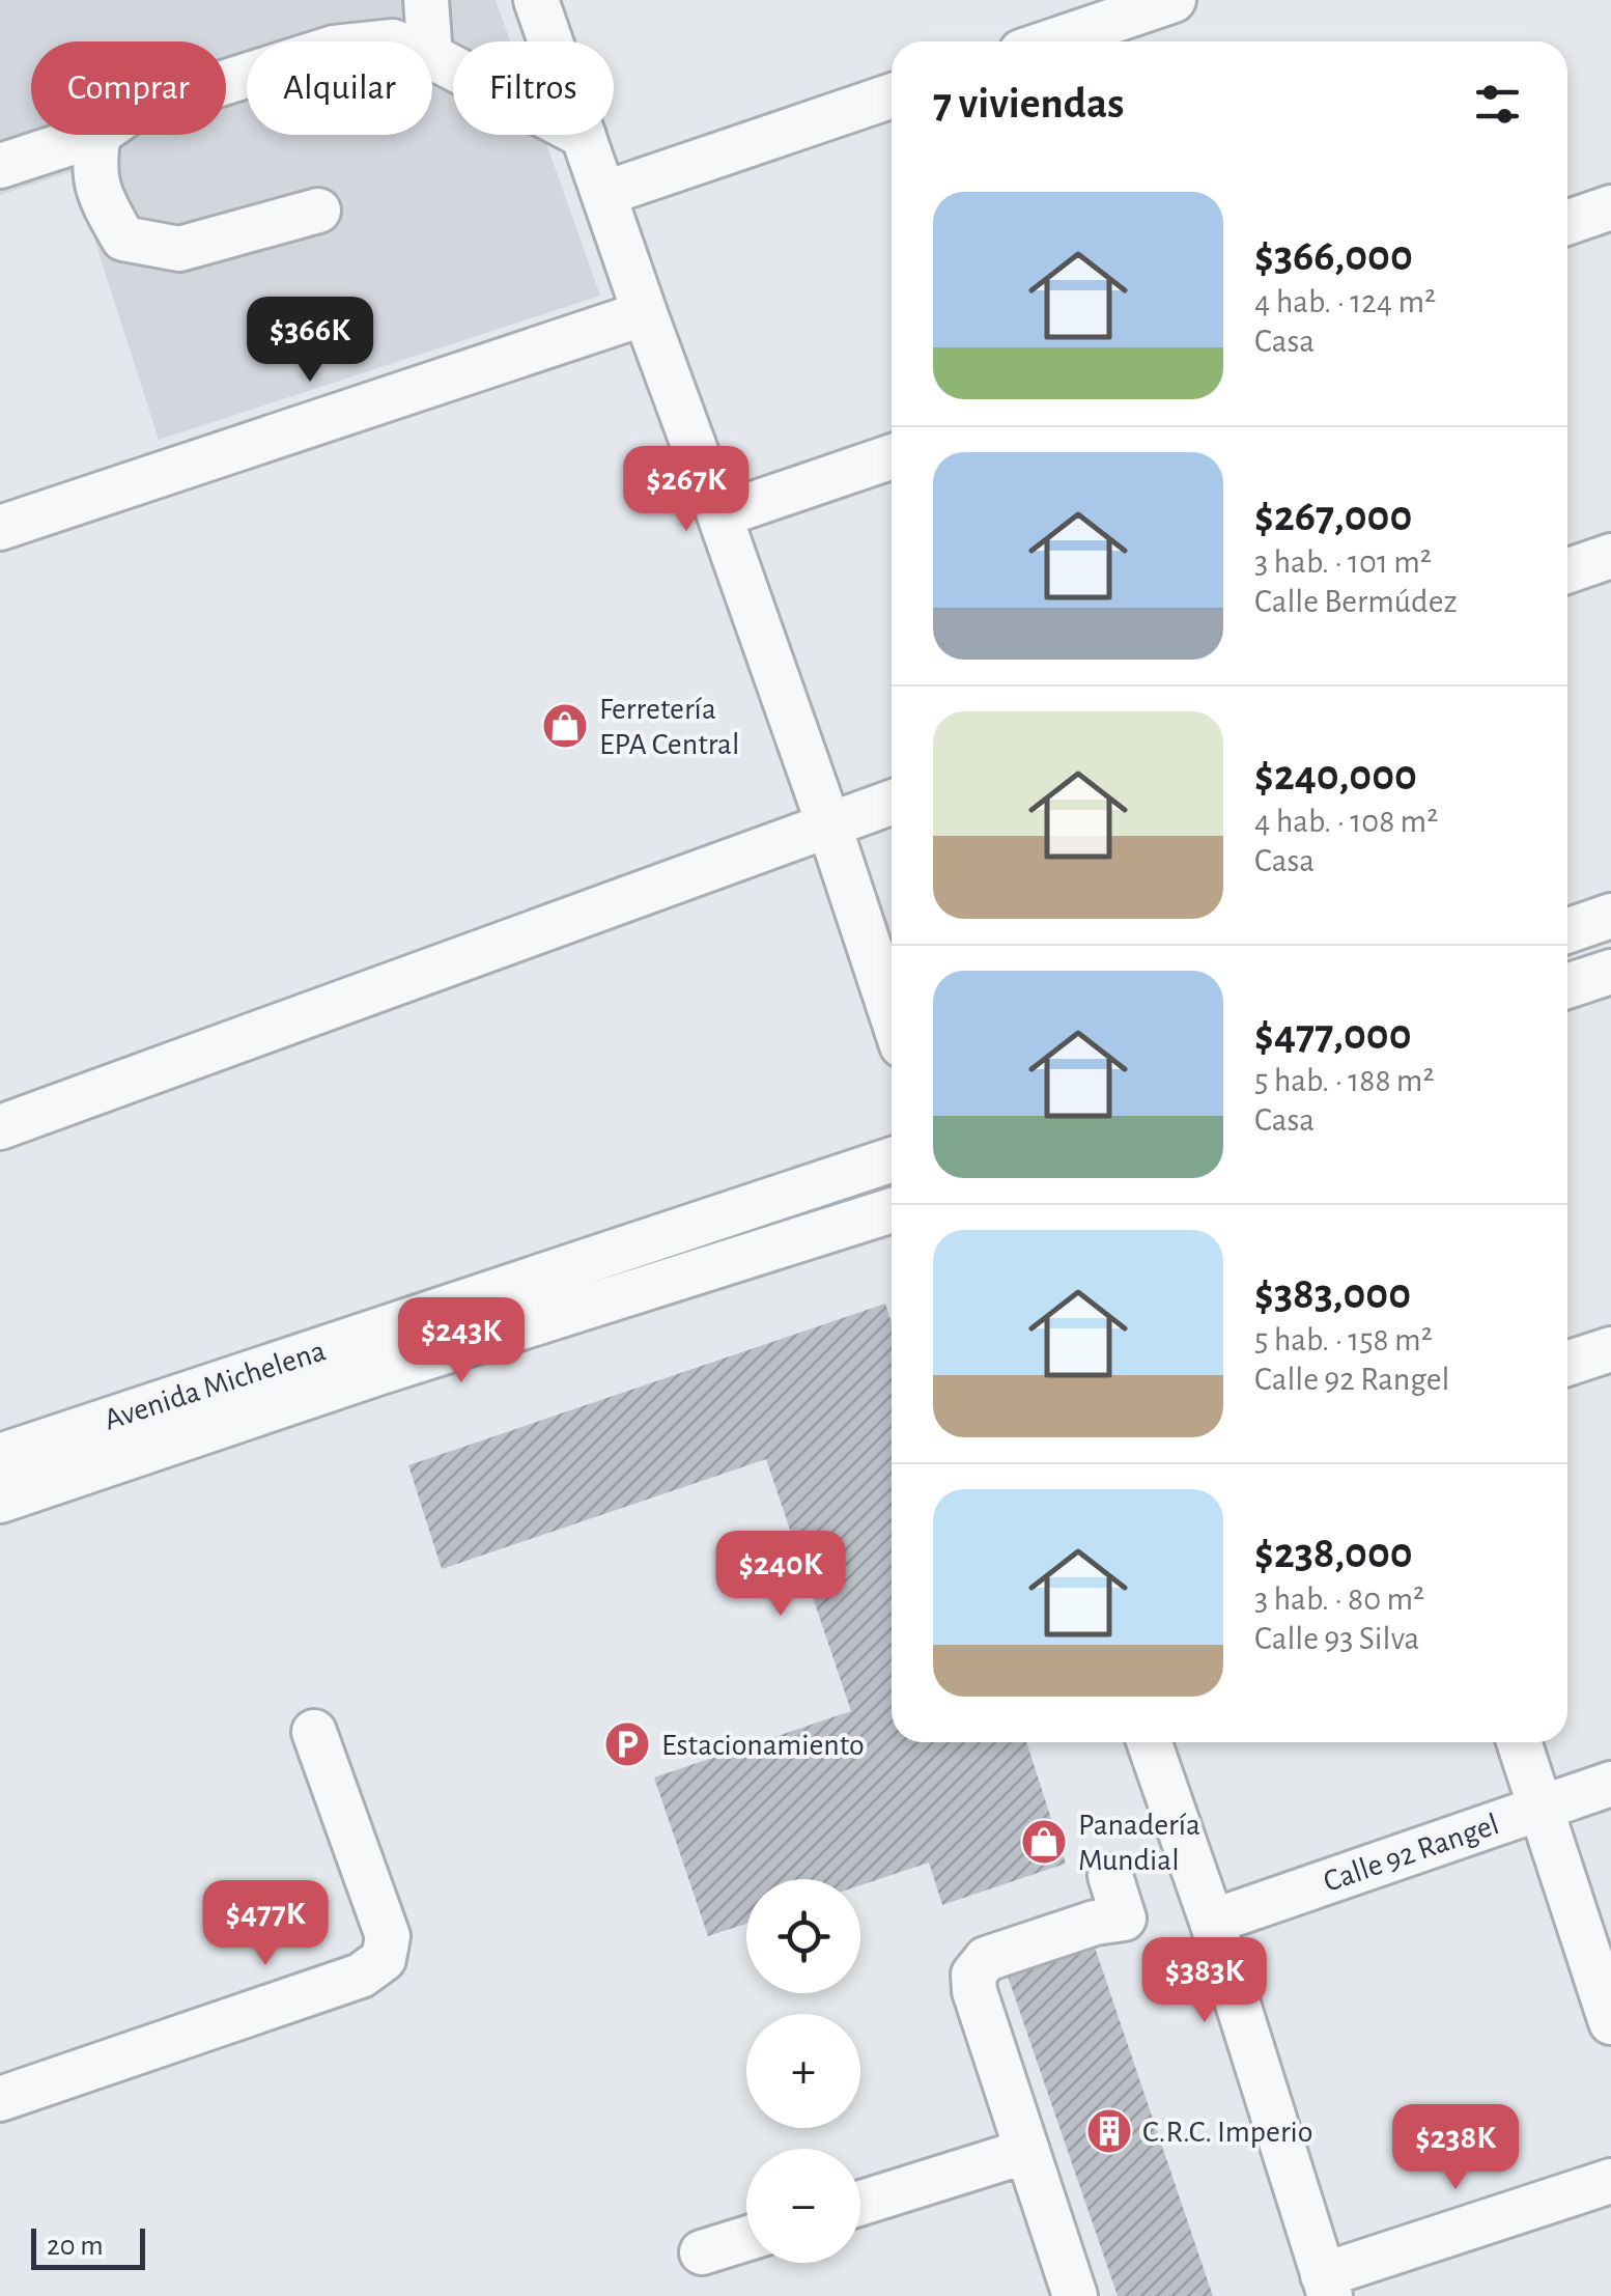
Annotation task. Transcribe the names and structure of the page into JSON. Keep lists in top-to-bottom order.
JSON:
{
  "streets": {
    "street": ["Avenida Michelena", "Calle 92 Rangel"]
  },
  "places": {
    "shop": ["Ferretería EPA Central", "Panadería Mundial"],
    "parking": ["Estacionamiento"],
    "building": ["C.R.C. Imperio"]
  },
  "scale_bar": "20 m",
  "page": {
    "chip": ["Comprar", "Alquilar", "Filtros"],
    "heading": "7 viviendas",
    "list": [
      {
        "name": "$366,000",
        "note": "4 hab. · 124 m² · Casa"
      },
      {
        "name": "$267,000",
        "note": "3 hab. · 101 m² · Calle Bermúdez"
      },
      {
        "name": "$240,000",
        "note": "4 hab. · 108 m² · Casa"
      },
      {
        "name": "$477,000",
        "note": "5 hab. · 188 m² · Casa"
      },
      {
        "name": "$383,000",
        "note": "5 hab. · 158 m² · Calle 92 Rangel"
      },
      {
        "name": "$238,000",
        "note": "3 hab. · 80 m² · Calle 93 Silva"
      }
    ],
    "price": [
      "$366K",
      "$267K",
      "$243K",
      "$240K",
      "$477K",
      "$383K",
      "$238K"
    ],
    "map_buttons": ["+", "−"],
    "scale": "20 m"
  }
}
